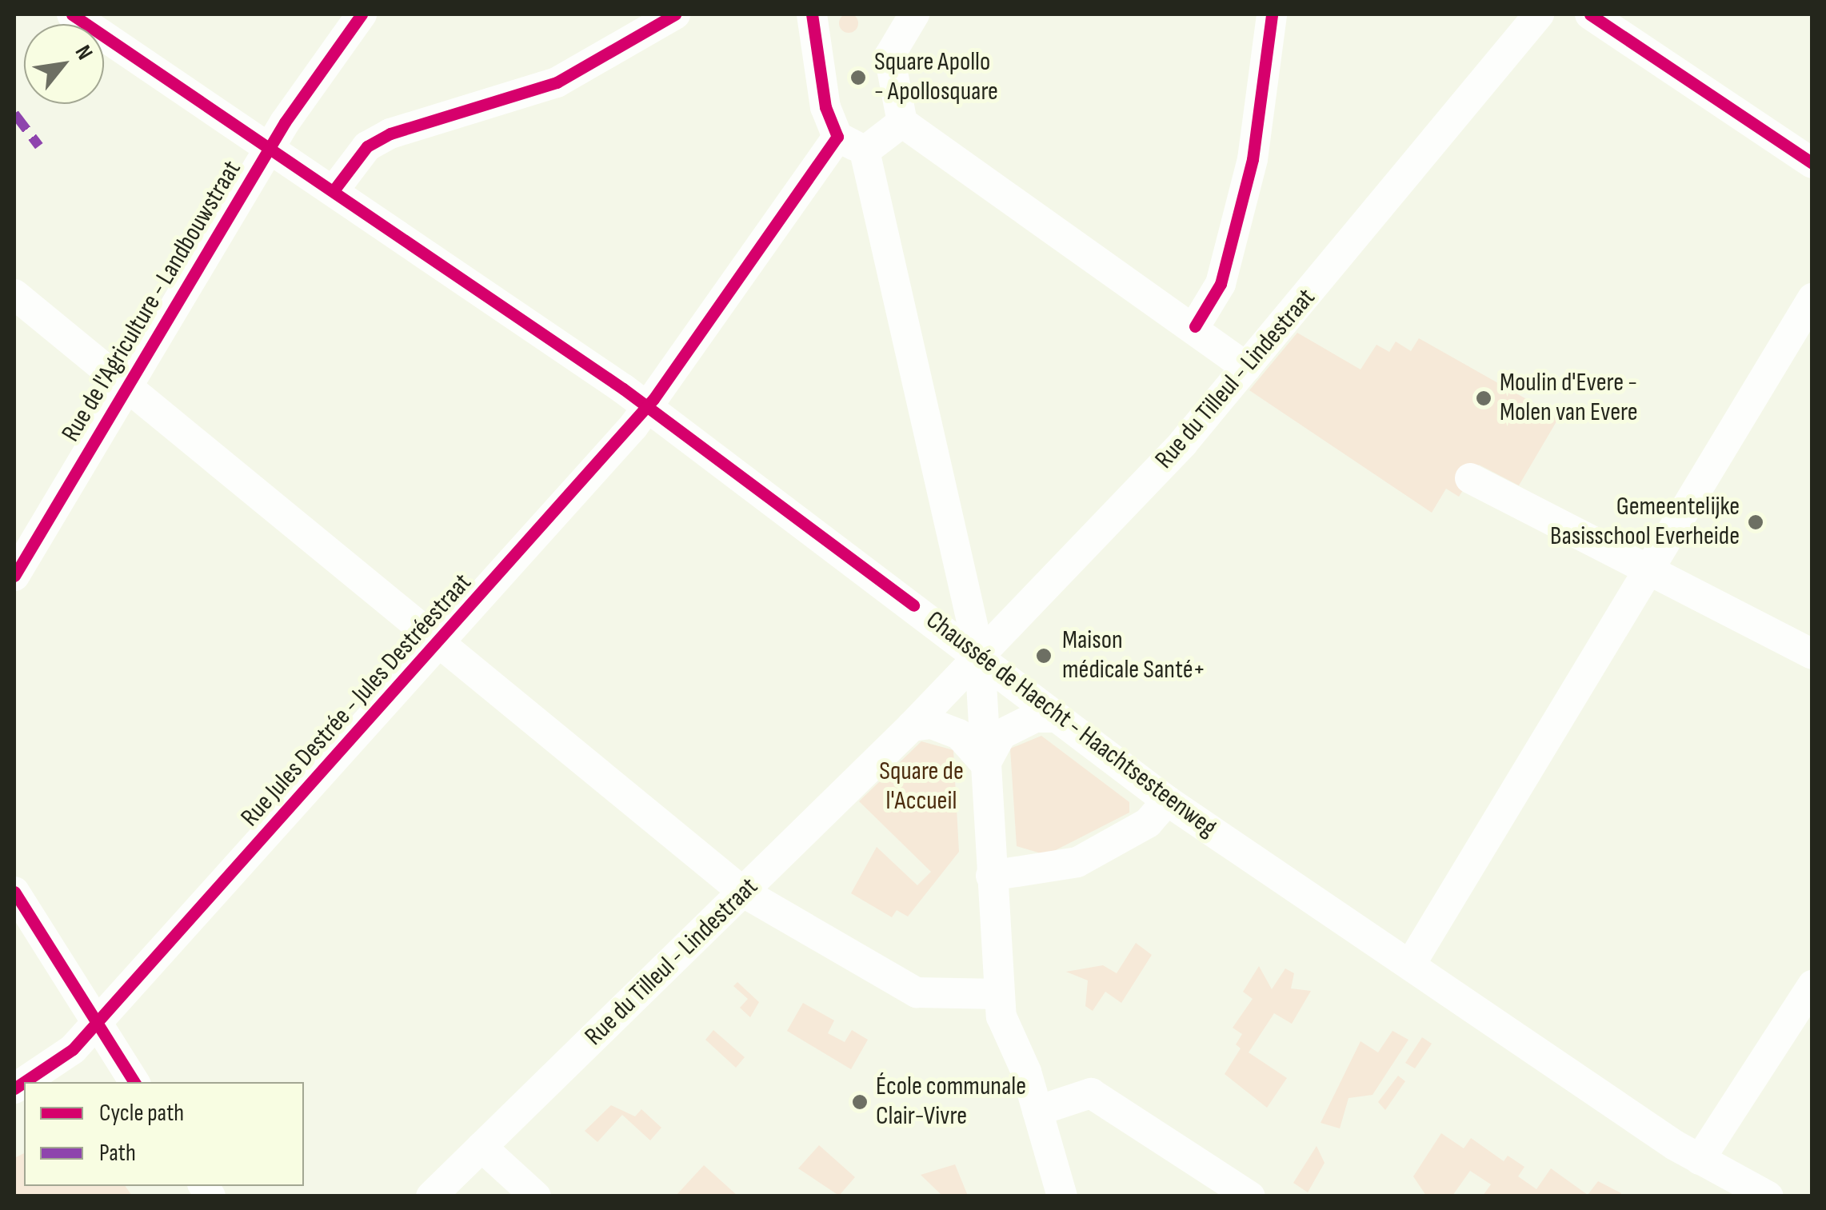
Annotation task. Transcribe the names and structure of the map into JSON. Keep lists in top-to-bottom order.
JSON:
{
  "streets": {
    "street": [
      "Rue de l'Agriculture - Landbouwstraat",
      "Rue du Tilleul - Lindestraat",
      "Rue Jules Destrée - Jules Destréestraat",
      "Chaussée de Haecht - Haachtsesteenweg"
    ]
  },
  "crossings": [
    ["Rue de l'Agriculture - Landbouwstraat", "Chaussée de Haecht - Haachtsesteenweg"],
    ["Rue du Tilleul - Lindestraat", "Chaussée de Haecht - Haachtsesteenweg"],
    ["Rue Jules Destrée - Jules Destréestraat", "Chaussée de Haecht - Haachtsesteenweg"]
  ],
  "parks": ["Square de l'Accueil"],
  "places": [
    "Square Apollo - Apollosquare",
    "Moulin d'Evere - Molen van Evere",
    "Gemeentelijke Basisschool Everheide",
    "Maison médicale Santé+",
    "École communale Clair-Vivre"
  ],
  "legend": ["Cycle path", "Path"],
  "north": "top right"
}
